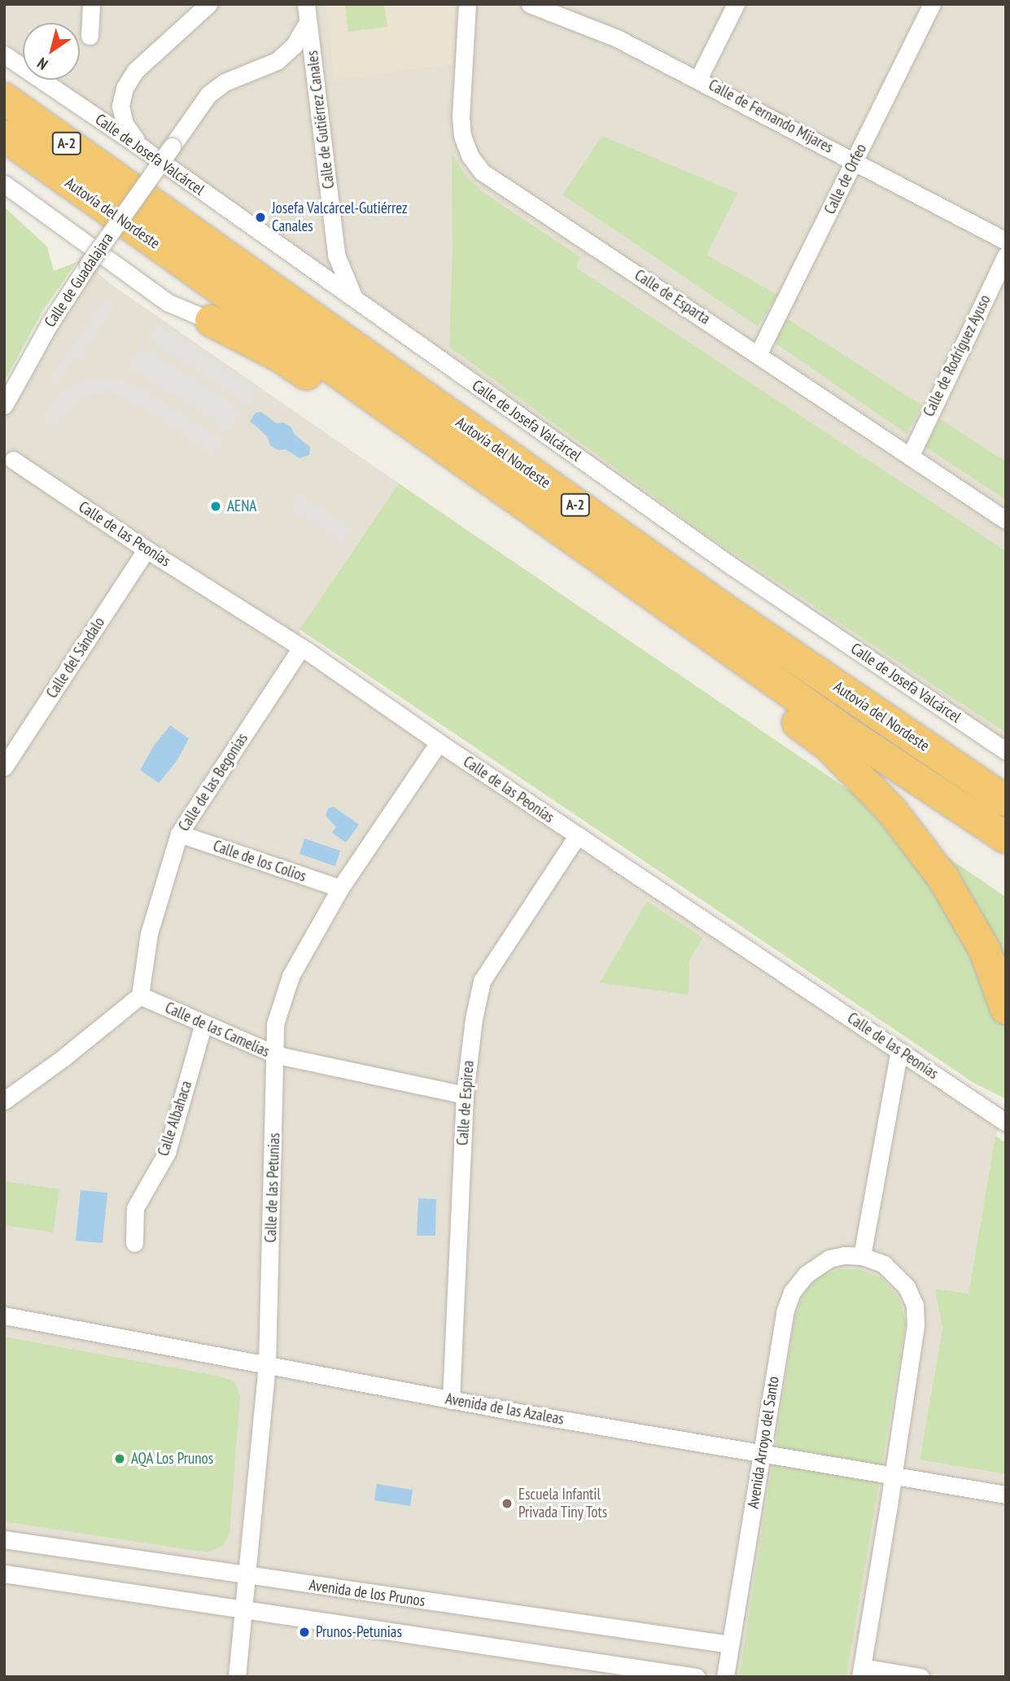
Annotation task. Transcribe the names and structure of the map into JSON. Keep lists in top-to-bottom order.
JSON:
{
  "streets": {
    "highway": ["A-2", "Autovía del Nordeste"],
    "street": [
      "Calle de Fernando Mijares",
      "Calle de Gutiérrez Canales",
      "Calle de Josefa Valcárcel",
      "Calle de Orfeo",
      "Calle de Guadalajara",
      "Calle de Esparta",
      "Calle de Rodríguez Ayuso",
      "Calle de las Peonías",
      "Calle del Sándalo",
      "Calle de las Begonias",
      "Calle de los Colios",
      "Calle de las Camelias",
      "Calle de Espirea",
      "Calle Albahaca",
      "Calle de las Petunias",
      "Avenida de las Azaleas",
      "Avenida Arroyo del Santo",
      "Avenida de los Prunos"
    ]
  },
  "crossings": [
    ["Calle de Fernando Mijares", "Calle de Orfeo"],
    ["Calle de Gutiérrez Canales", "Calle de Josefa Valcárcel"],
    ["Calle de Gutiérrez Canales", "Calle de Guadalajara"],
    ["A-2", "Autovía del Nordeste"],
    ["Calle de Orfeo", "Calle de Esparta"],
    ["Calle de Esparta", "Calle de Rodríguez Ayuso"],
    ["Calle de las Peonías", "Calle del Sándalo"],
    ["Calle de las Peonías", "Calle de las Begonias"],
    ["Calle de las Peonías", "Calle de Espirea"],
    ["Calle de las Peonías", "Calle de las Petunias"],
    ["Calle de las Begonias", "Calle de los Colios"],
    ["Calle de las Begonias", "Calle de las Camelias"],
    ["Calle de los Colios", "Calle de las Petunias"],
    ["Calle de las Camelias", "Calle de Espirea"],
    ["Calle de las Camelias", "Calle Albahaca"],
    ["Calle de las Camelias", "Calle de las Petunias"],
    ["Calle de Espirea", "Avenida de las Azaleas"],
    ["Calle de las Petunias", "Avenida de las Azaleas"],
    ["Calle de las Petunias", "Avenida de los Prunos"],
    ["Avenida de las Azaleas", "Avenida Arroyo del Santo"],
    ["Avenida Arroyo del Santo", "Avenida de los Prunos"]
  ],
  "places": [
    "Josefa Valcárcel-Gutiérrez Canales",
    "AENA",
    "AQA Los Prunos",
    "Escuela Infantil Privada Tiny Tots",
    "Prunos-Petunias"
  ],
  "north": "bottom left"
}
